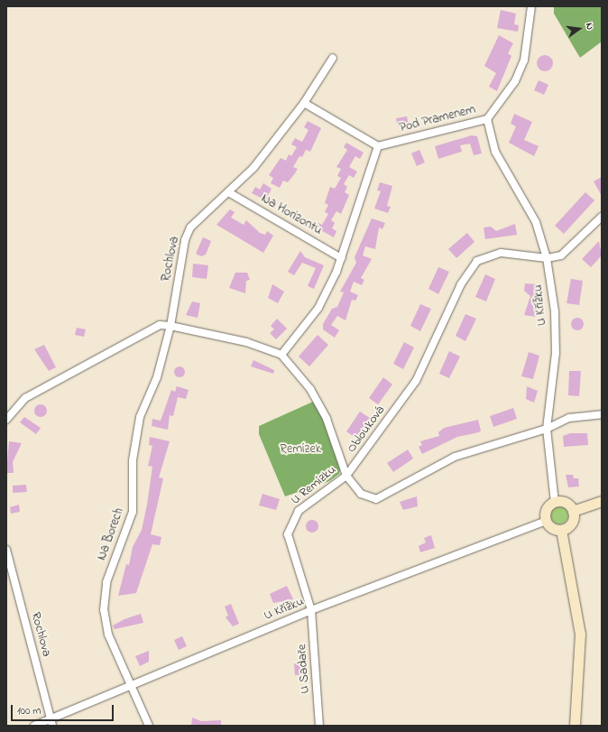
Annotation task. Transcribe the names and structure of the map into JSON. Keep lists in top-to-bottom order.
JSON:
{
  "streets": {
    "street": [
      "Pod Pramenem",
      "Na Horizontu",
      "Rochlova",
      "U Křížku",
      "Oblouková",
      "U Remízku",
      "Na Borech",
      "U Sadaře"
    ]
  },
  "crossings": [
    ["Pod Pramenem", "U Křížku"],
    ["Na Horizontu", "Rochlova"],
    ["Rochlova", "U Křížku"],
    ["Rochlova", "U Remízku"],
    ["Rochlova", "Na Borech"],
    ["U Křížku", "Oblouková"],
    ["U Křížku", "U Remízku"],
    ["U Křížku", "Na Borech"],
    ["U Křížku", "U Sadaře"],
    ["Oblouková", "U Remízku"],
    ["U Remízku", "Na Borech"],
    ["U Remízku", "U Sadaře"]
  ],
  "parks": ["Remízek"],
  "scale_bar": "100 m",
  "north": "right"
}
